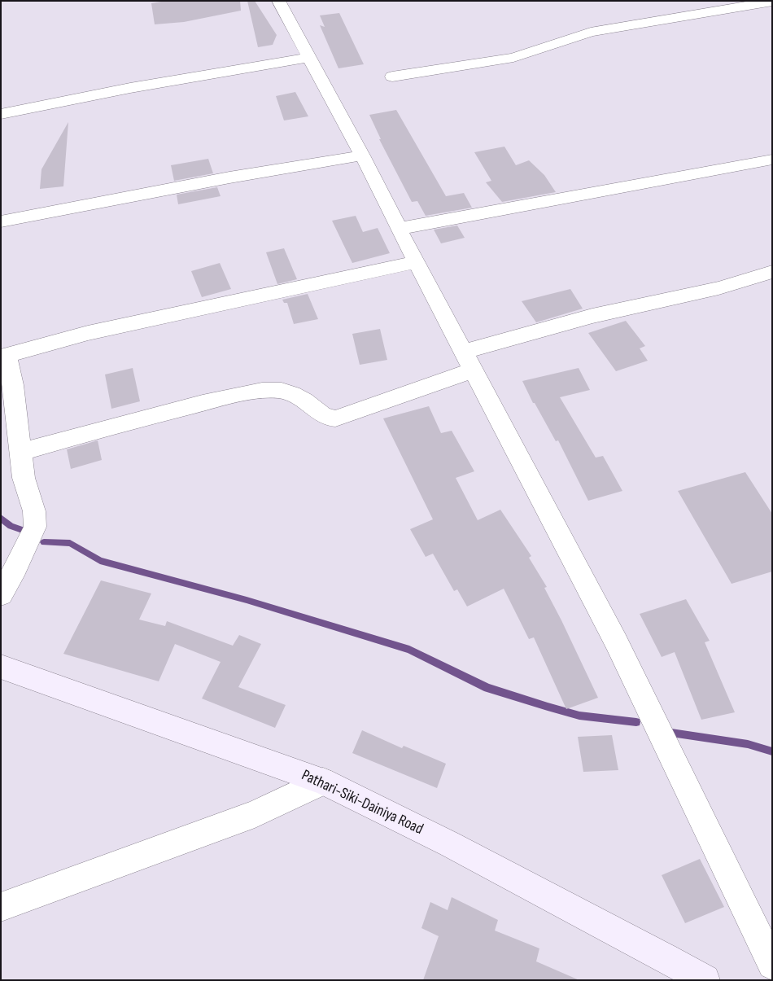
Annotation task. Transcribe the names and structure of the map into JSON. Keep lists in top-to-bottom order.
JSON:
{
  "streets": {
    "main road": ["Pathari-Siki-Dainiya Road"]
  }
}
